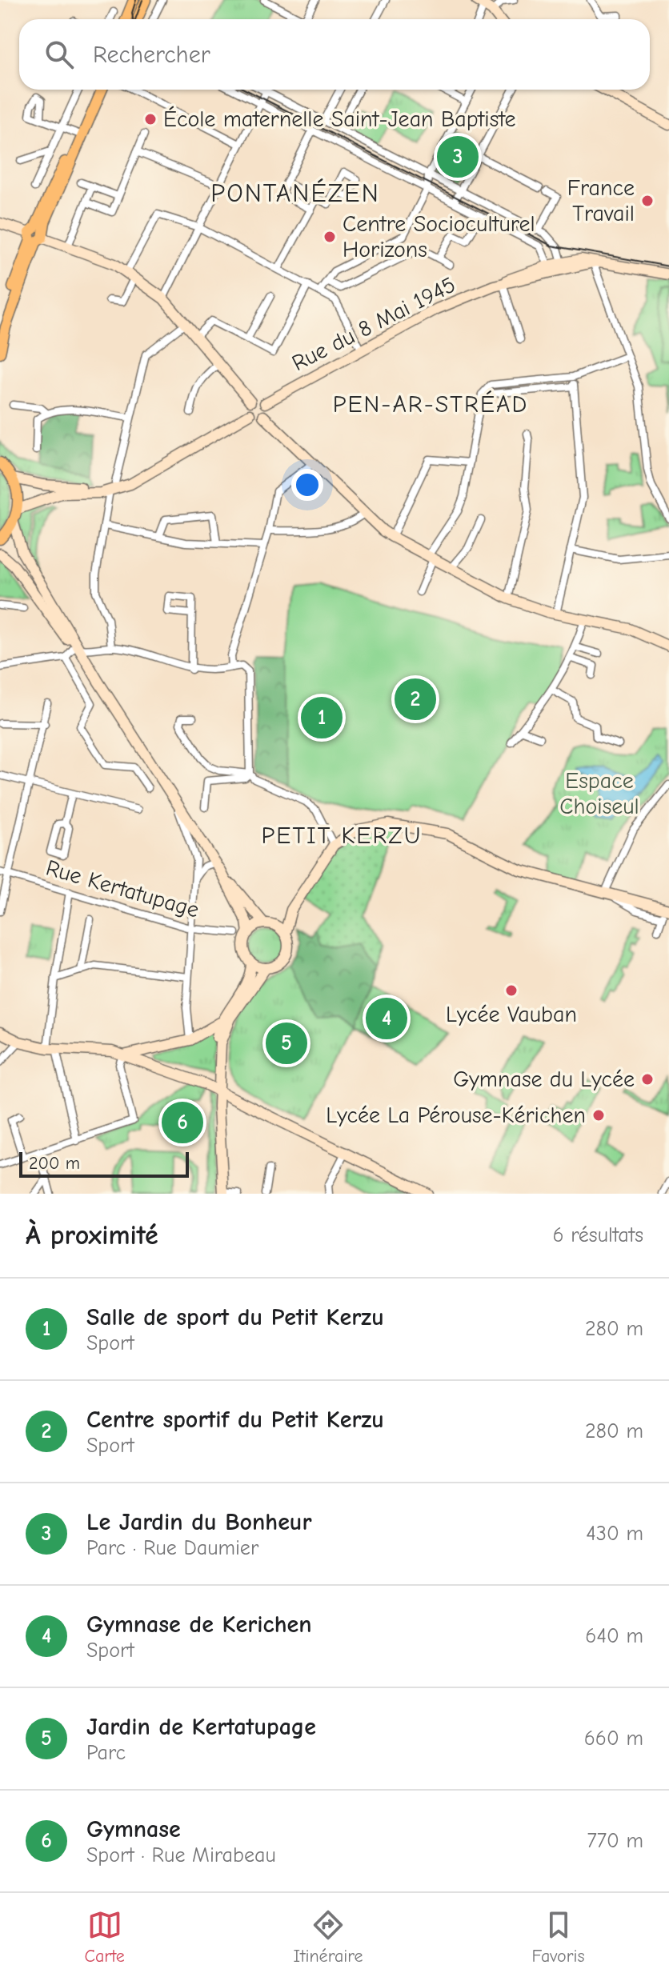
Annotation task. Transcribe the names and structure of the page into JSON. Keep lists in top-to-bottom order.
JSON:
{
  "streets": {
    "street": ["Rue du 8 Mai 1945", "Rue Kertatupage"]
  },
  "districts": ["PONTANÉZEN", "PEN-AR-STRÉAD", "PETIT KERZU"],
  "parks": ["Espace Choiseul"],
  "places": [
    "École maternelle Saint-Jean Baptiste",
    "France Travail",
    "Centre Socioculturel Horizons",
    "Lycée Vauban",
    "Gymnase du Lycée",
    "Lycée La Pérouse-Kérichen"
  ],
  "scale_bar": "200 m",
  "page": {
    "search": "Rechercher",
    "pins": [
      "3",
      "2",
      "1",
      "4",
      "5",
      "6"
    ],
    "scale": "200 m",
    "heading": ["À proximité", "6 résultats"],
    "list": [
      {
        "mark": "1",
        "name": "Salle de sport du Petit Kerzu",
        "note": "Sport",
        "value": "280 m"
      },
      {
        "mark": "2",
        "name": "Centre sportif du Petit Kerzu",
        "note": "Sport",
        "value": "280 m"
      },
      {
        "mark": "3",
        "name": "Le Jardin du Bonheur",
        "note": "Parc · Rue Daumier",
        "value": "430 m"
      },
      {
        "mark": "4",
        "name": "Gymnase de Kerichen",
        "note": "Sport",
        "value": "640 m"
      },
      {
        "mark": "5",
        "name": "Jardin de Kertatupage",
        "note": "Parc",
        "value": "660 m"
      },
      {
        "mark": "6",
        "name": "Gymnase",
        "note": "Sport · Rue Mirabeau",
        "value": "770 m"
      }
    ],
    "nav": ["Carte", "Itinéraire", "Favoris"]
  }
}
